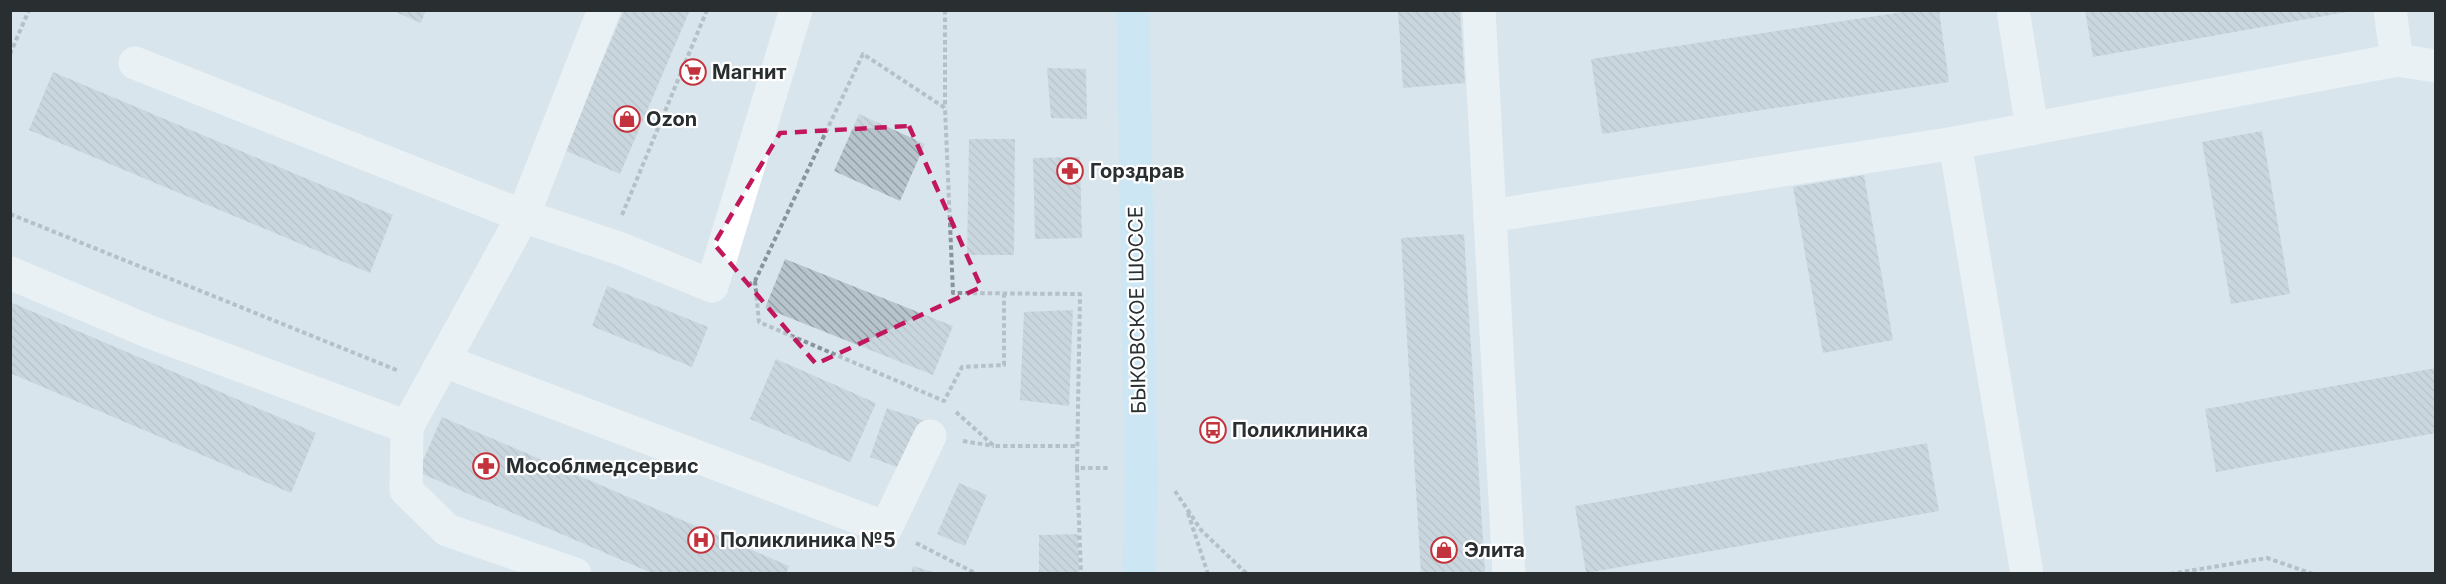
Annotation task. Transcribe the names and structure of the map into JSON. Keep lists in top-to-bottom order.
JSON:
{
  "streets": {
    "main road": ["БЫКОВСКОЕ ШОССЕ"]
  },
  "places": {
    "supermarket": ["Магнит"],
    "shop": ["Ozon", "Элита"],
    "pharmacy": ["Горздрав", "Мособлмедсервис"],
    "bus stop": ["Поликлиника"],
    "hospital": ["Поликлиника №5"]
  }
}
